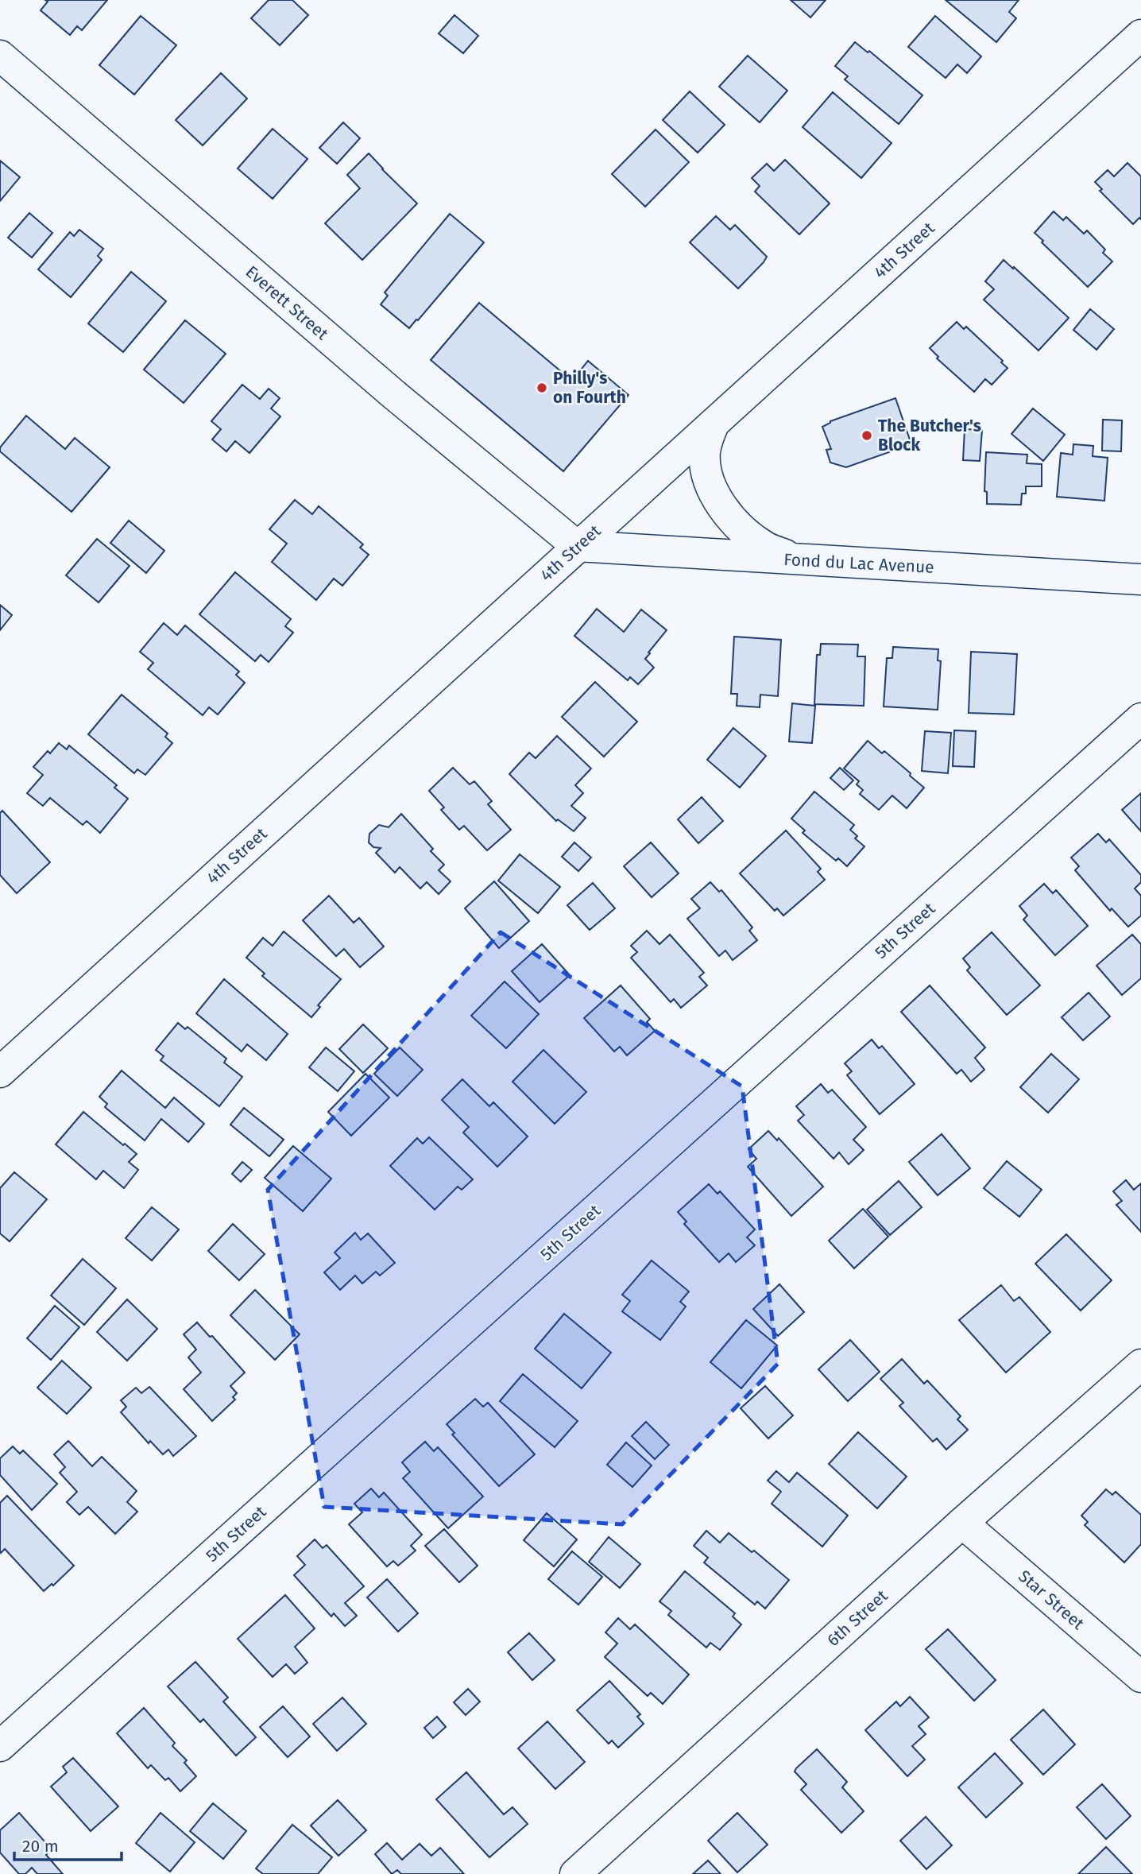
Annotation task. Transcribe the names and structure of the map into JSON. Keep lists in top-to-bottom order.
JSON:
{
  "streets": {
    "street": [
      "4th Street",
      "Everett Street",
      "Fond du Lac Avenue",
      "5th Street",
      "Star Street",
      "6th Street"
    ]
  },
  "crossings": [
    ["4th Street", "Everett Street"],
    ["4th Street", "Fond du Lac Avenue"],
    ["Everett Street", "Fond du Lac Avenue"],
    ["Star Street", "6th Street"]
  ],
  "places": ["Philly's on Fourth", "The Butcher's Block"],
  "scale_bar": "20 m"
}
